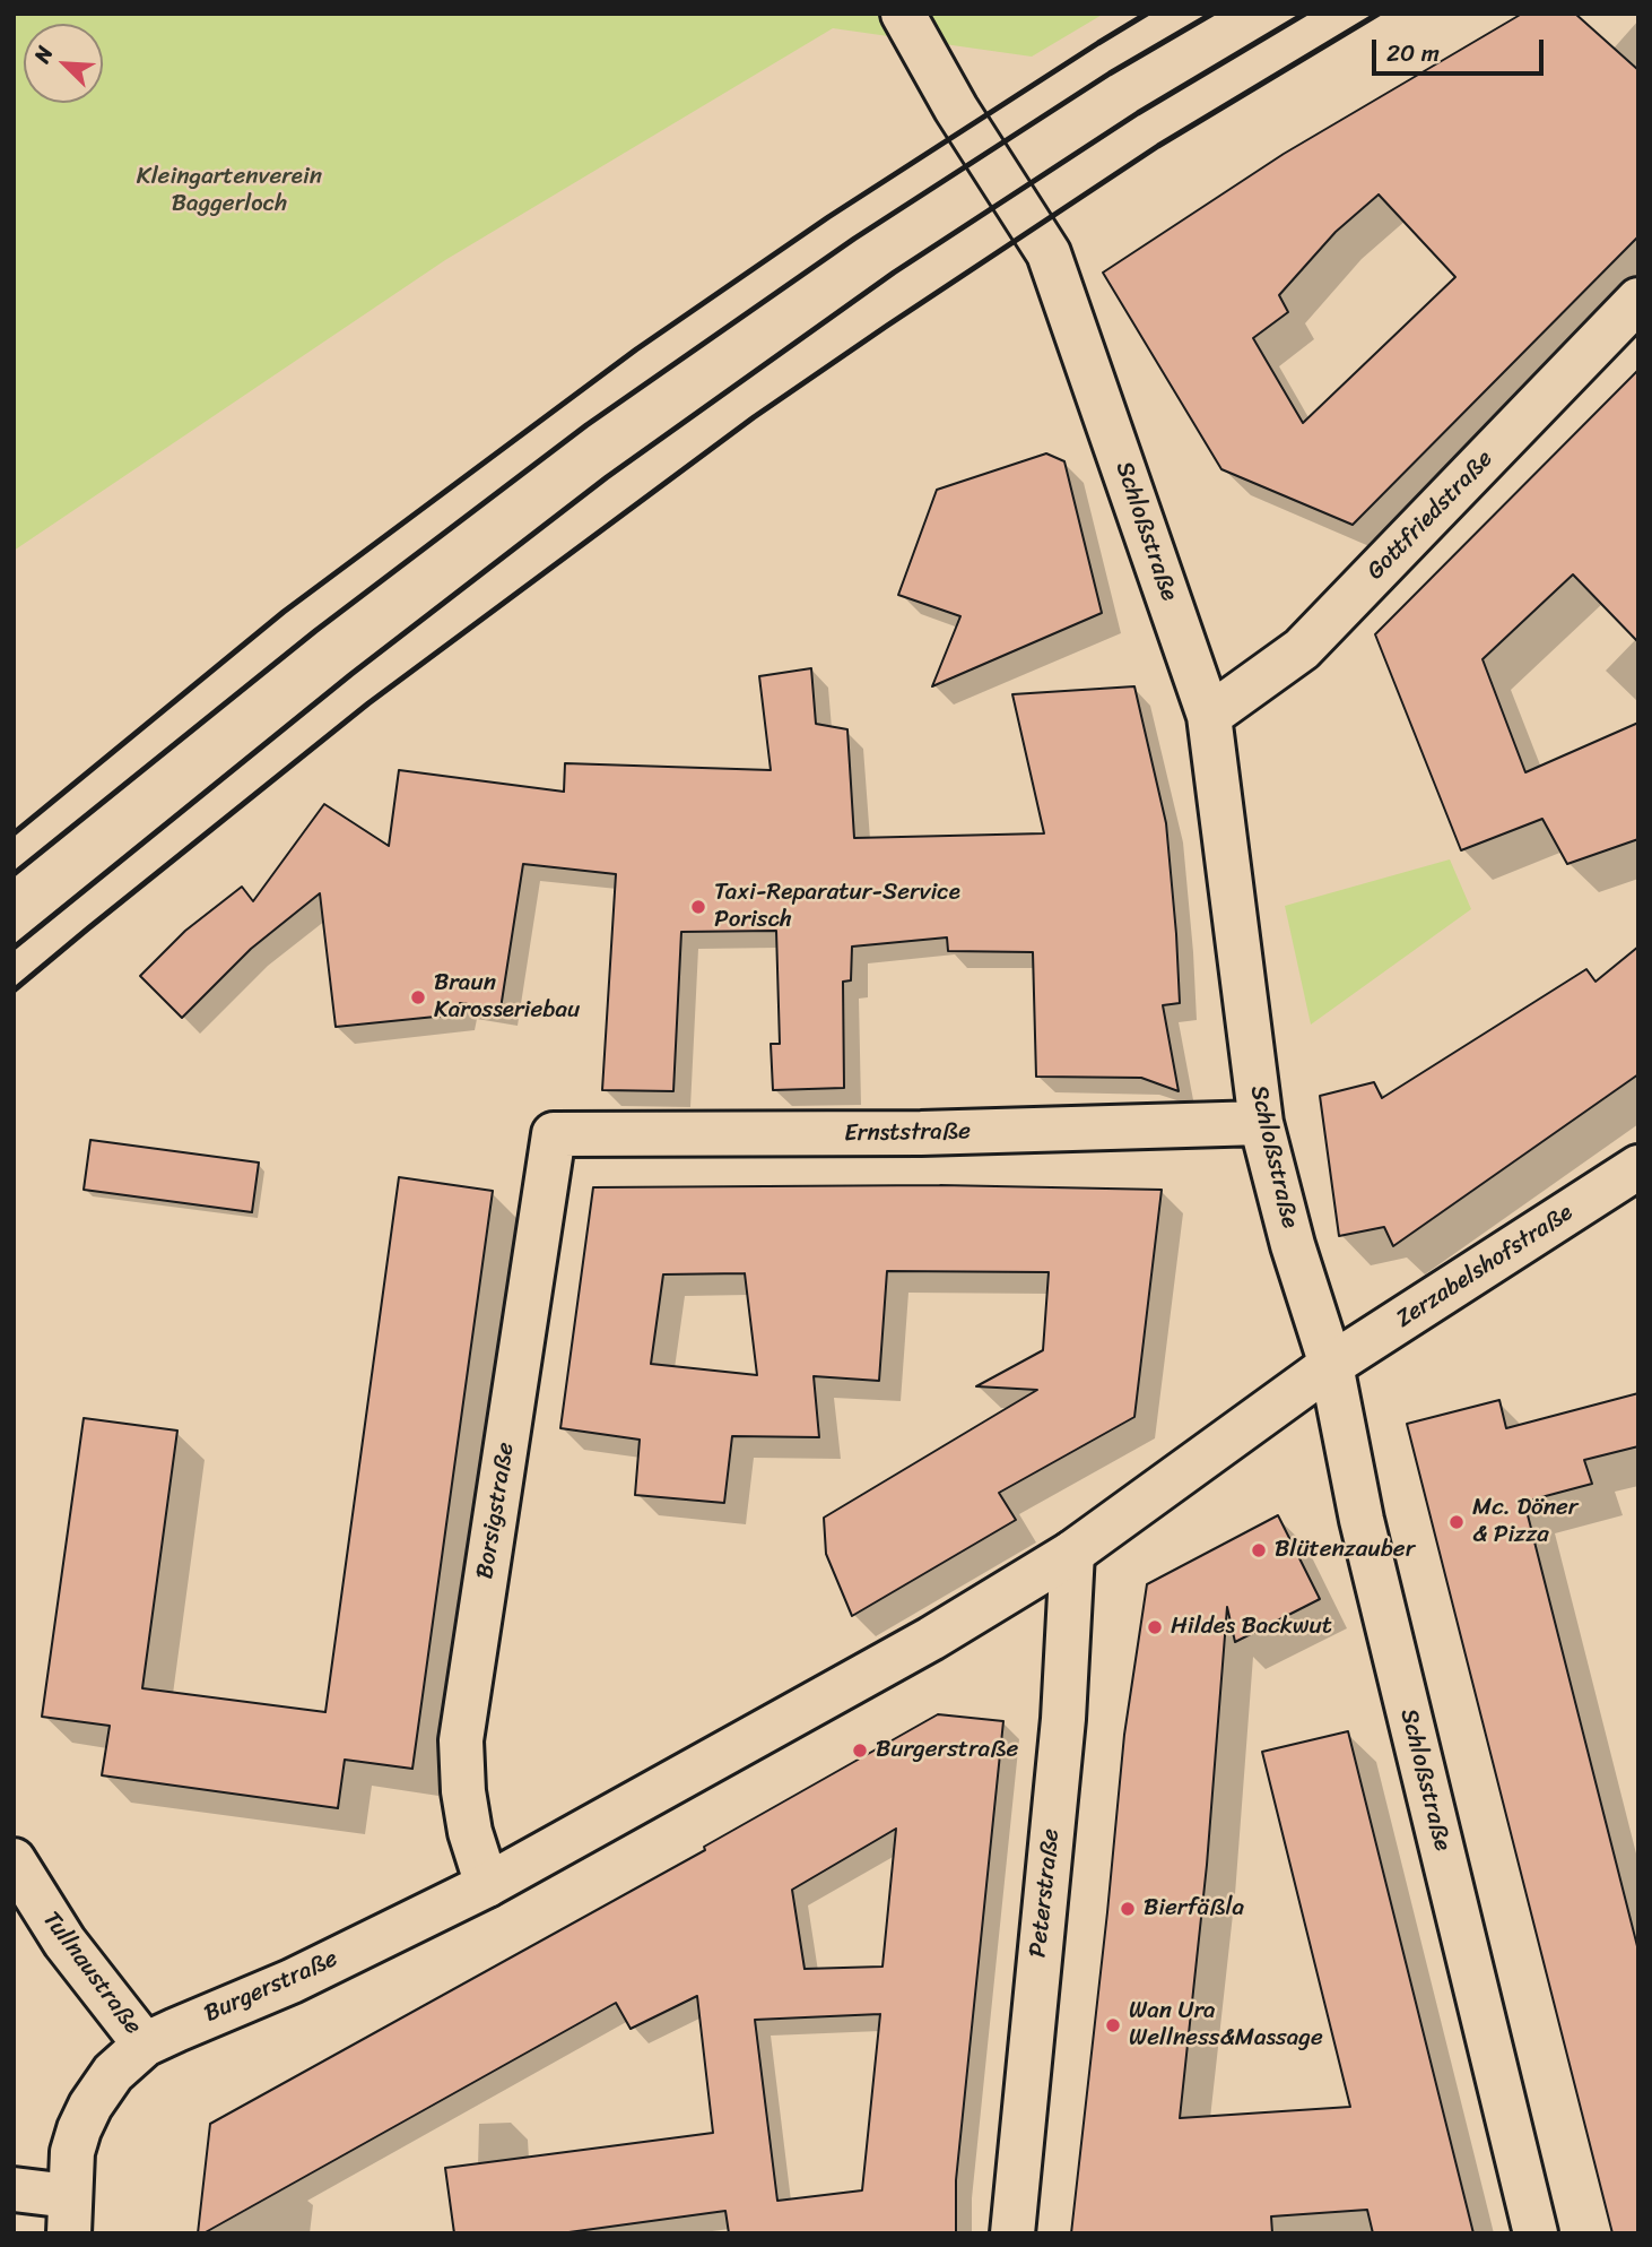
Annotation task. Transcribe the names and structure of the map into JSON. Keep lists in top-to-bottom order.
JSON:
{
  "streets": {
    "street": [
      "Gottfriedstraße",
      "Schloßstraße",
      "Ernststraße",
      "Zerzabelshofstraße",
      "Borsigstraße",
      "Peterstraße",
      "Tullnaustraße",
      "Burgerstraße"
    ]
  },
  "crossings": [
    ["Gottfriedstraße", "Schloßstraße"],
    ["Schloßstraße", "Ernststraße"],
    ["Schloßstraße", "Zerzabelshofstraße"],
    ["Schloßstraße", "Burgerstraße"],
    ["Ernststraße", "Borsigstraße"],
    ["Zerzabelshofstraße", "Burgerstraße"],
    ["Borsigstraße", "Burgerstraße"],
    ["Peterstraße", "Burgerstraße"],
    ["Tullnaustraße", "Burgerstraße"]
  ],
  "parks": ["Kleingartenverein Baggerloch"],
  "places": [
    "Taxi-Reparatur-Service Porisch",
    "Braun Karosseriebau",
    "Mc. Döner & Pizza",
    "Blütenzauber",
    "Hildes Backwut",
    "Burgerstraße",
    "Bierfäßla",
    "Wan Ura Wellness&Massage"
  ],
  "scale_bar": "20 m",
  "north": "top left"
}
